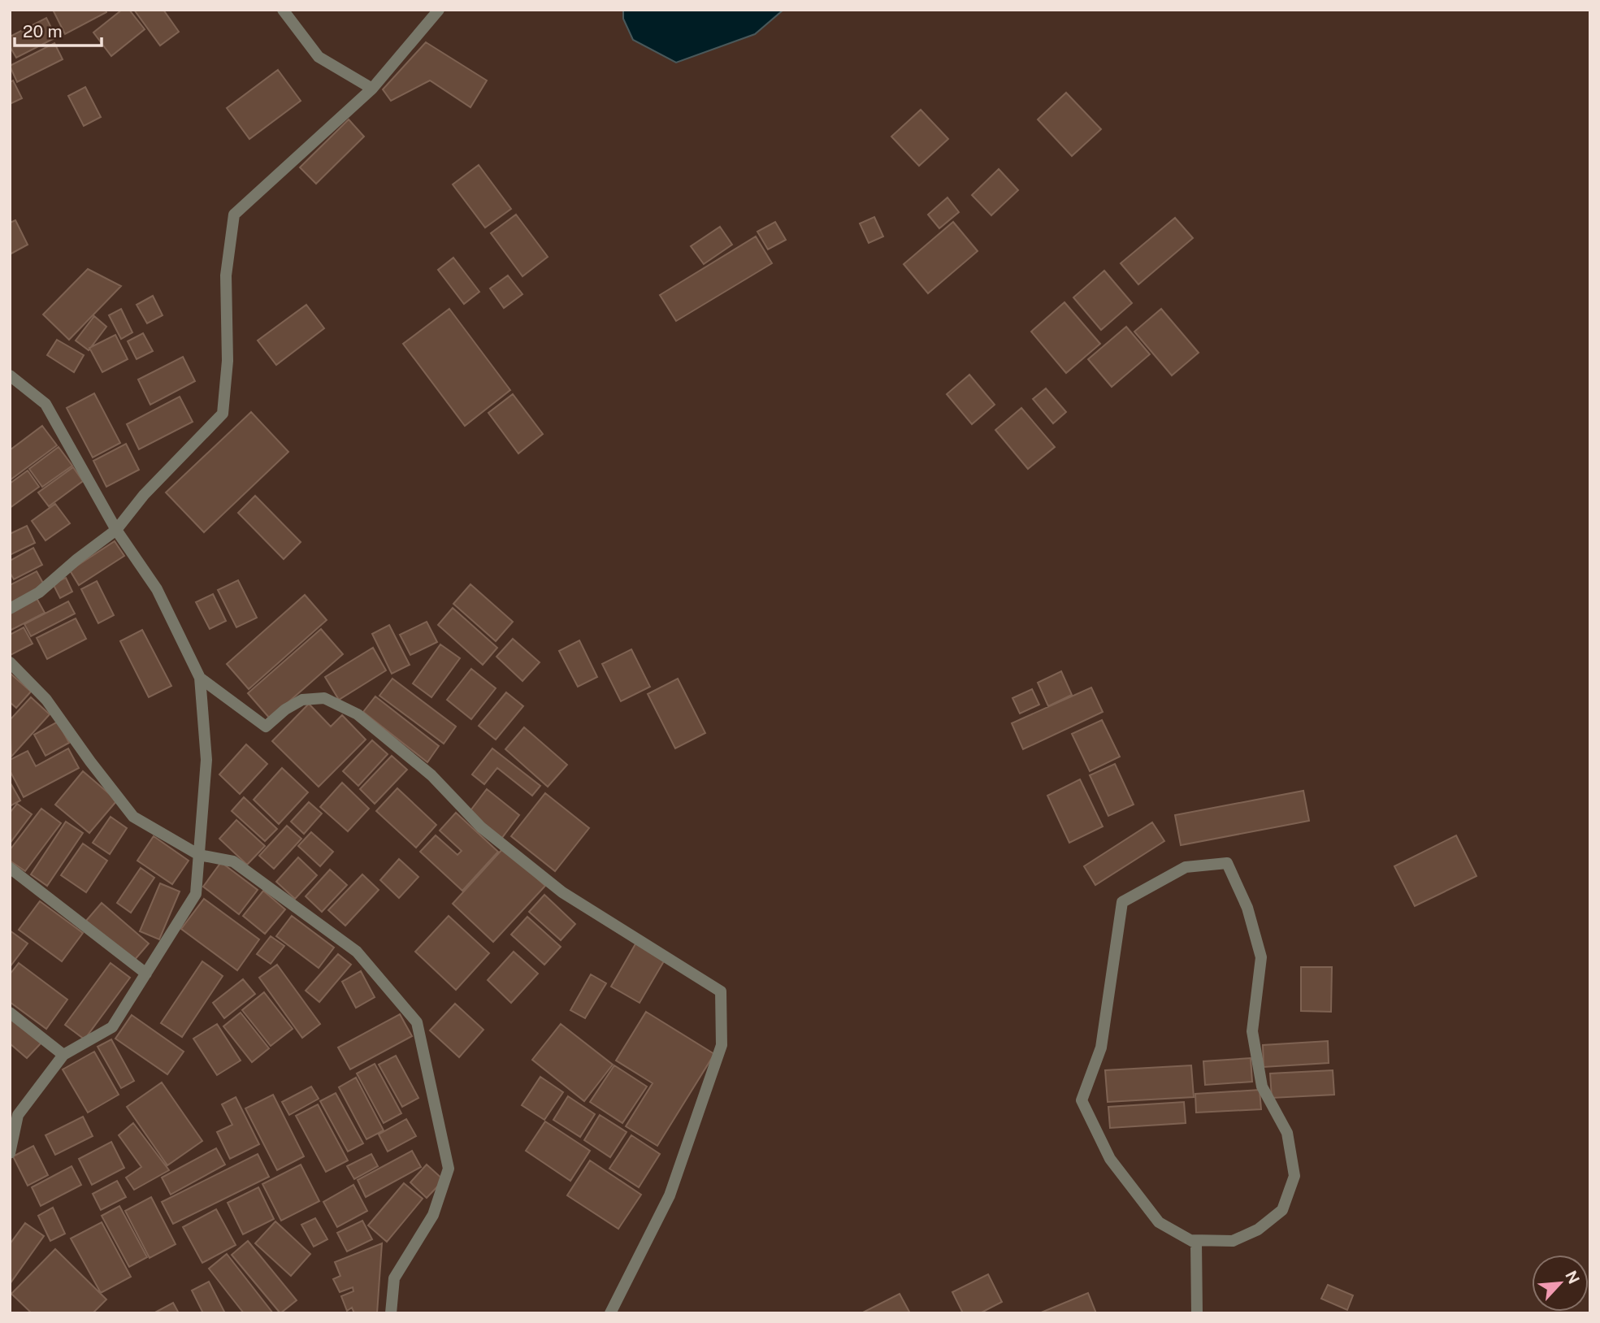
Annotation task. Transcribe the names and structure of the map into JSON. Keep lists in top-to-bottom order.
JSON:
{
  "scale_bar": "20 m",
  "north": "top right"
}
